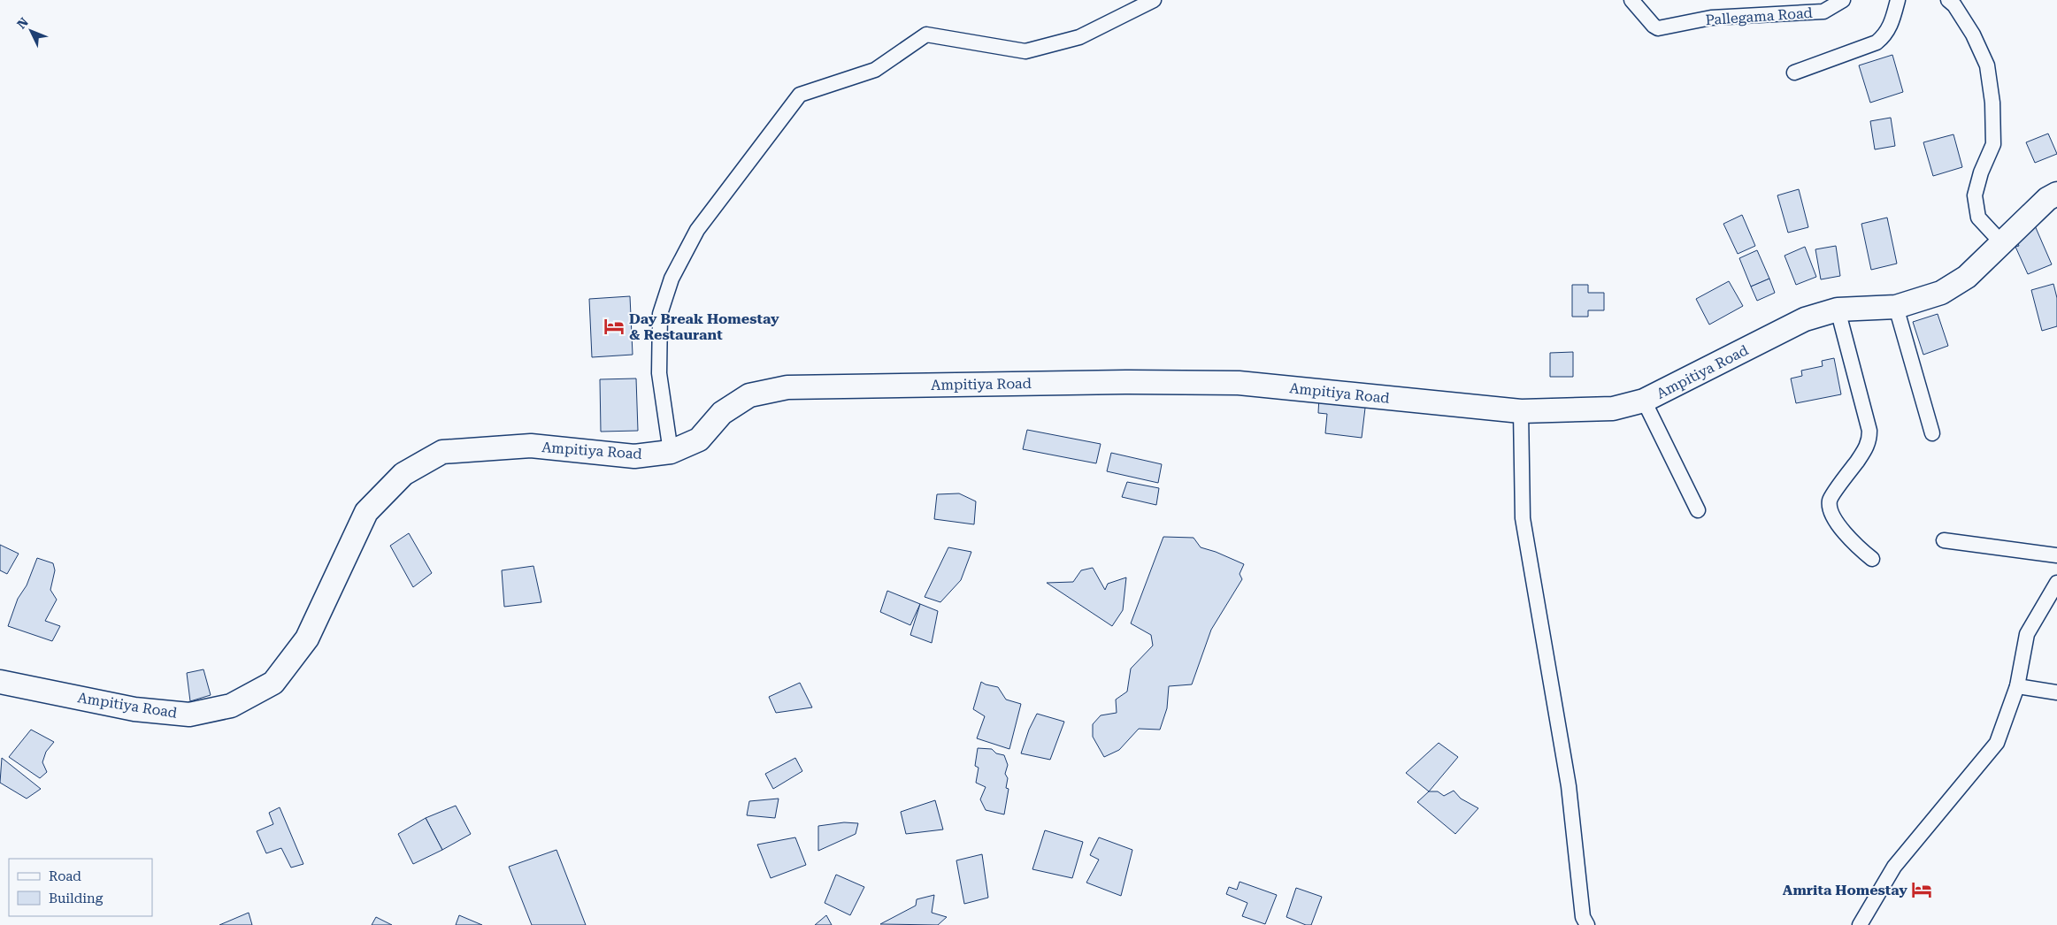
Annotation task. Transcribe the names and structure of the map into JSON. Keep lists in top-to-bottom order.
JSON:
{
  "streets": {
    "main road": ["Ampitiya Road"],
    "street": ["Pallegama Road"]
  },
  "places": {
    "hotel": ["Day Break Homestay & Restaurant", "Amrita Homestay"]
  },
  "legend": ["Road", "Building"],
  "north": "top left"
}
